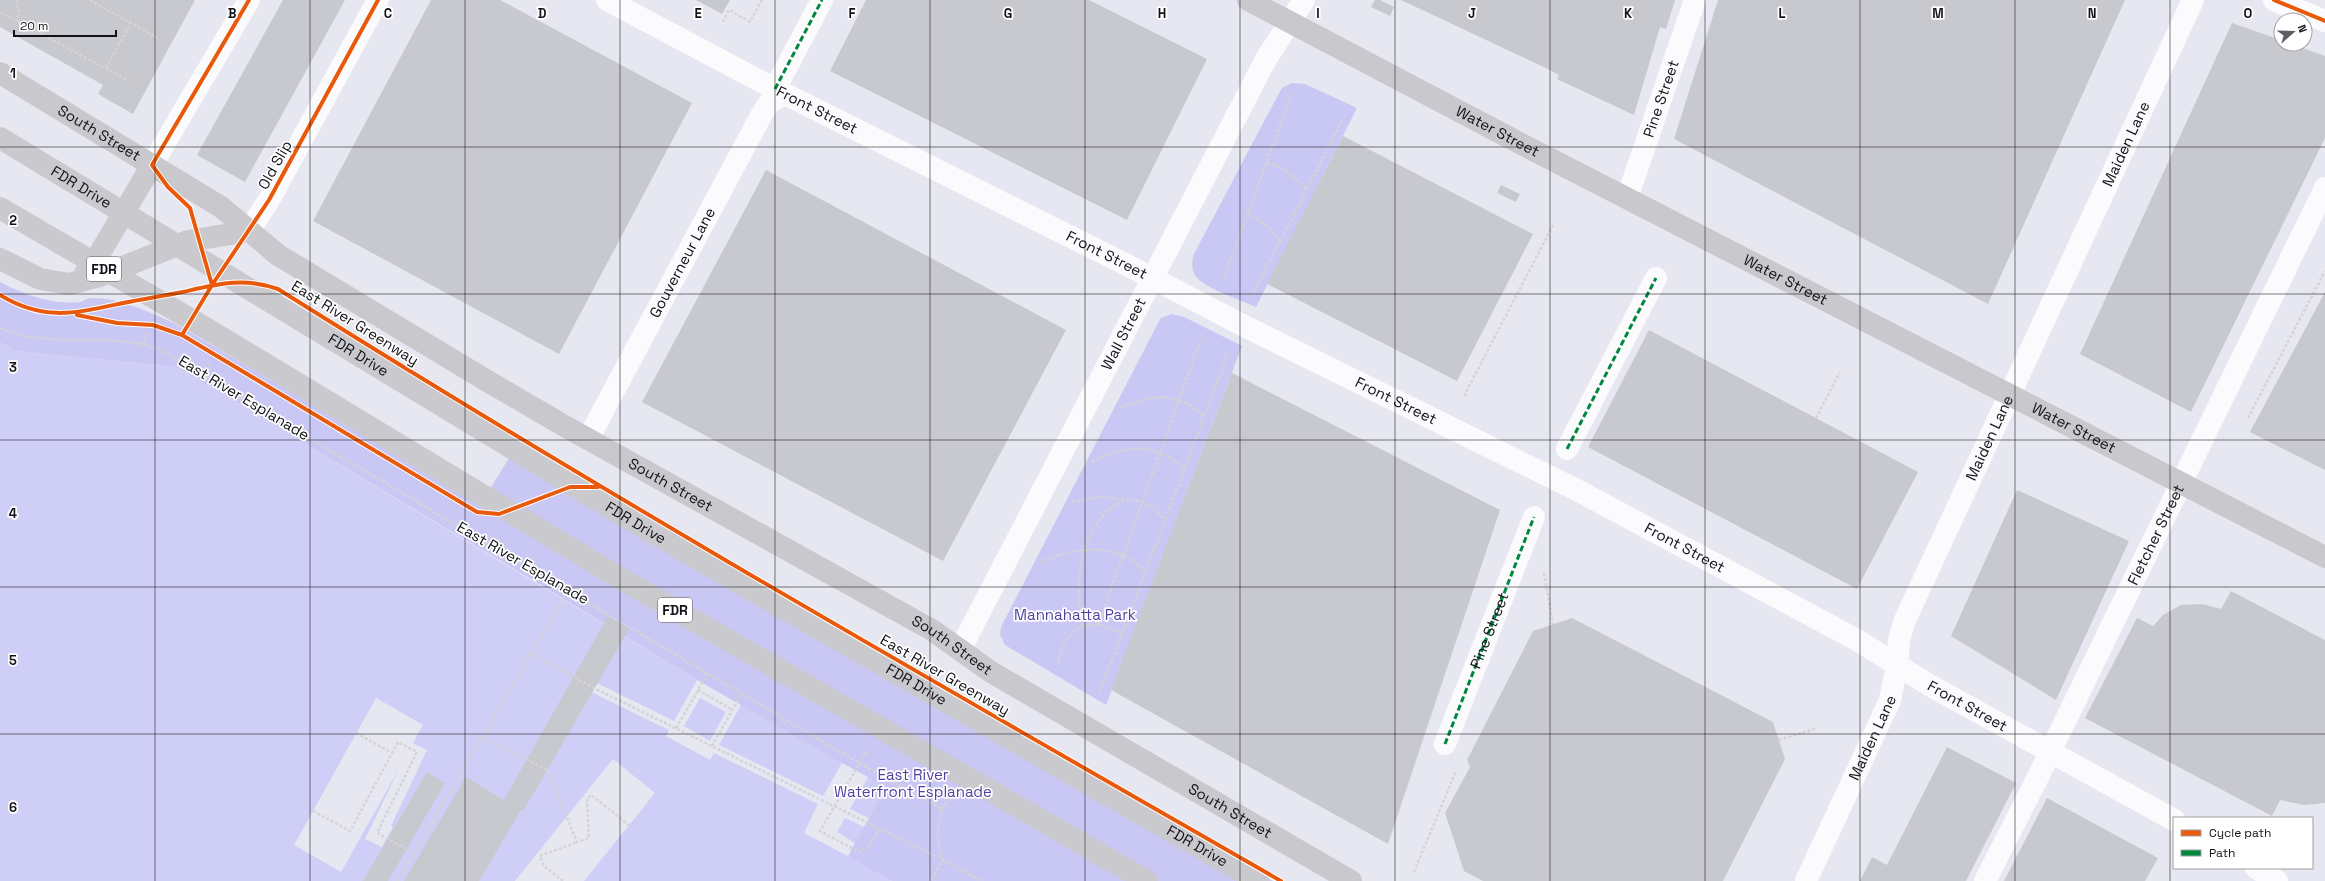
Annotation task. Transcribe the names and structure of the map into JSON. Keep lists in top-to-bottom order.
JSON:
{
  "streets": {
    "highway": ["FDR Drive", "FDR"],
    "main road": ["Water Street", "South Street"],
    "street": [
      "Pine Street",
      "Front Street",
      "Maiden Lane",
      "Old Slip",
      "Gouverneur Lane",
      "Wall Street",
      "Fletcher Street"
    ],
    "path": ["East River Esplanade"],
    "cycle path": ["East River Greenway"]
  },
  "crossings": [
    ["Pine Street", "Water Street"],
    ["Front Street", "Maiden Lane"],
    ["Front Street", "Gouverneur Lane"],
    ["Front Street", "Wall Street"],
    ["Front Street", "Fletcher Street"],
    ["Water Street", "Maiden Lane"],
    ["Water Street", "Wall Street"],
    ["Water Street", "Fletcher Street"],
    ["South Street", "Old Slip"],
    ["South Street", "Gouverneur Lane"],
    ["South Street", "Wall Street"]
  ],
  "parks": ["Mannahatta Park", "East River Waterfront Esplanade"],
  "legend": ["Cycle path", "Path"],
  "scale_bar": "20 m",
  "north": "right",
  "grid": {
    "columns": [
      "B",
      "C",
      "D",
      "E",
      "F",
      "G",
      "H",
      "I",
      "J",
      "K",
      "L",
      "M",
      "N",
      "O"
    ],
    "rows": [
      "1",
      "2",
      "3",
      "4",
      "5",
      "6"
    ]
  }
}
